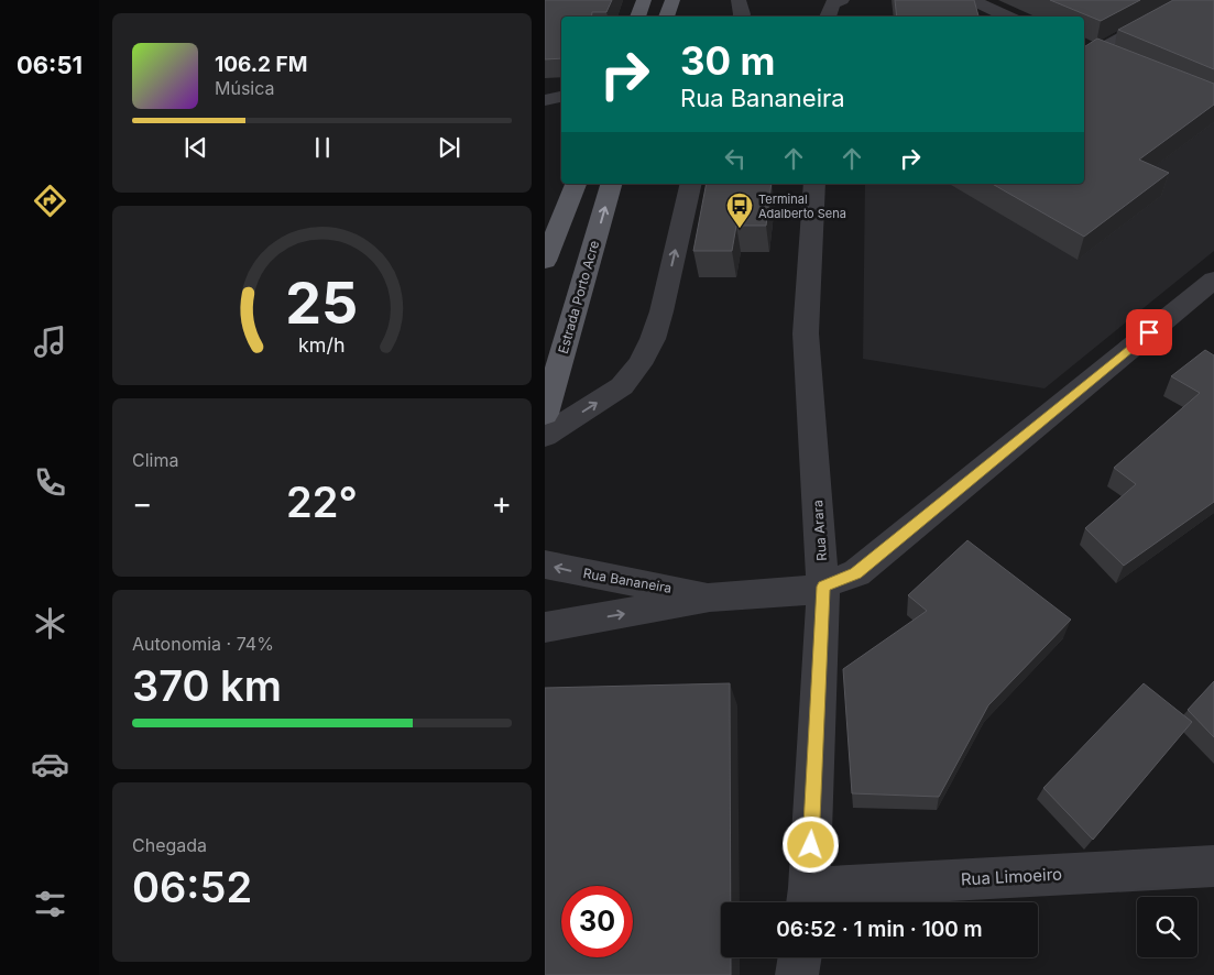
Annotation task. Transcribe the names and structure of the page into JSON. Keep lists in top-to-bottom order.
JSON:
{
  "streets": {
    "main road": ["Estrada Porto Acre"],
    "street": ["Rua Arara", "Rua Bananeira", "Rua Limoeiro"]
  },
  "crossings": [
    ["Rua Arara", "Rua Bananeira"],
    ["Rua Arara", "Rua Limoeiro"]
  ],
  "places": {
    "bus stop": ["Terminal Adalberto Sena"]
  },
  "page": {
    "tabs": "06:51",
    "turn": ["30 m", "Rua Bananeira"],
    "song": ["106.2 FM", "Música"],
    "tile": [
      "Clima",
      ["Autonomia · 74%", "370 km"],
      ["Chegada", "06:52"]
    ],
    "heat": ["−", "22°", "+"],
    "limit": "30",
    "trip": "06:52 · 1 min · 100 m",
    "gauge": ["25", "km/h"]
  }
}
